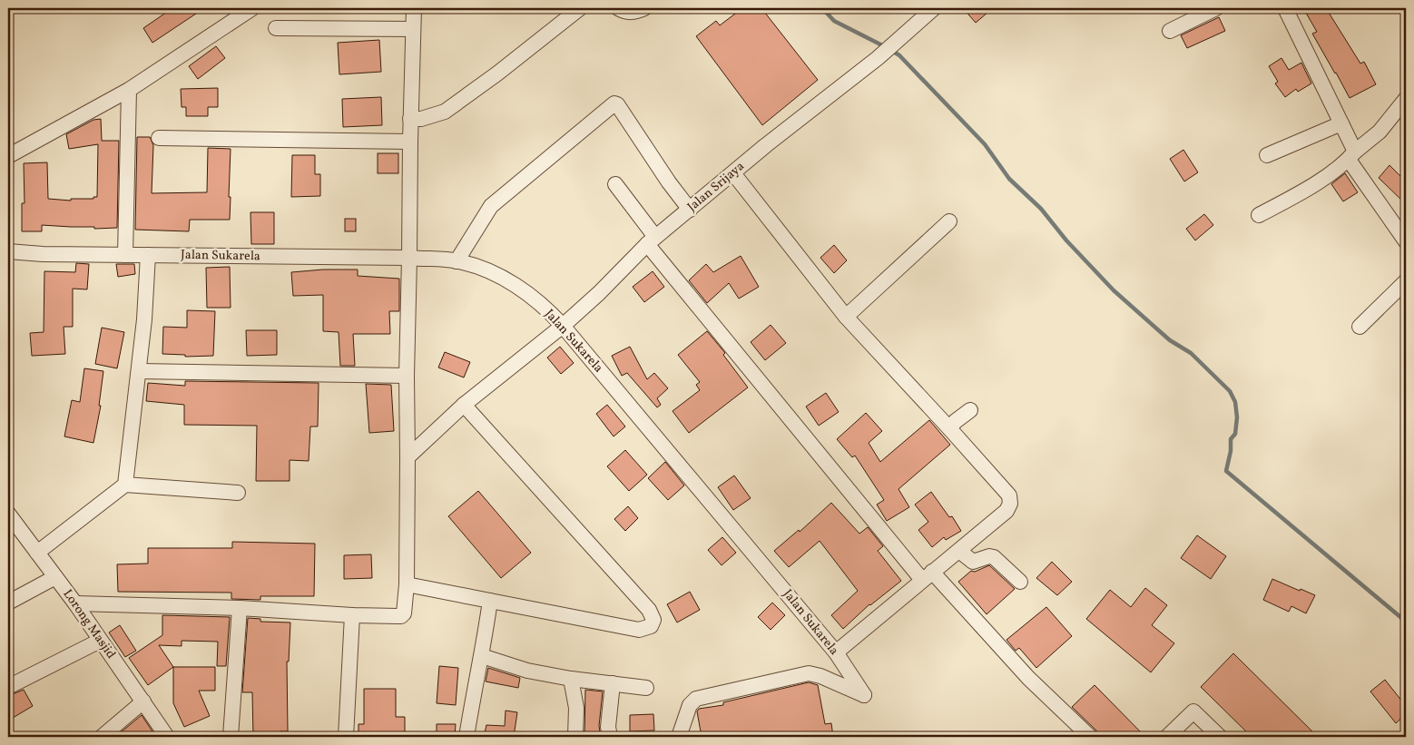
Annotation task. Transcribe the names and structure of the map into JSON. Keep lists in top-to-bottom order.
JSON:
{
  "streets": {
    "street": ["Jalan Srijaya", "Jalan Sukarela", "Lorong Masjid"]
  },
  "crossings": [
    ["Jalan Srijaya", "Jalan Sukarela"]
  ]
}
